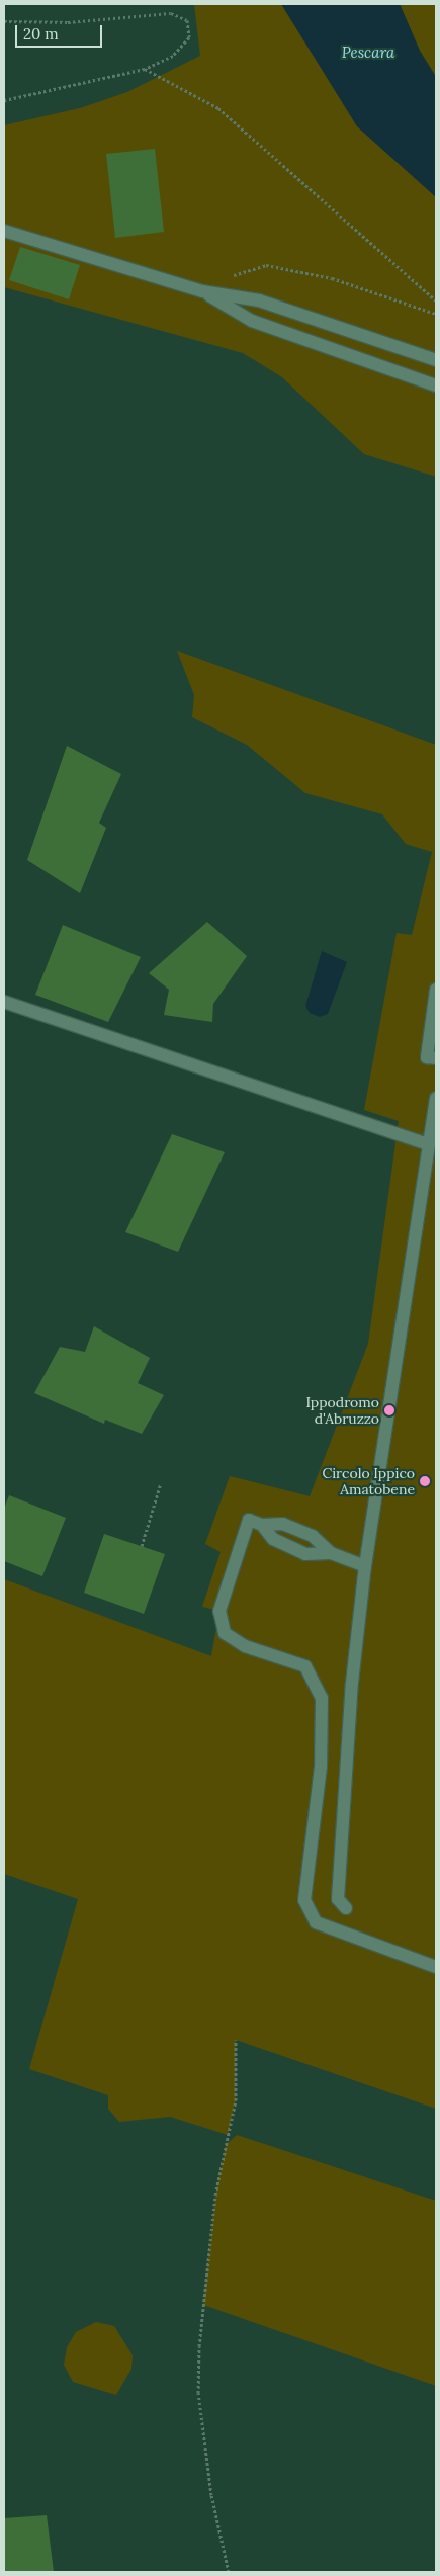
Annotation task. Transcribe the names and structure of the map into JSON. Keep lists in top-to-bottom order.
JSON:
{
  "water": ["Pescara"],
  "places": ["Ippodromo d'Abruzzo", "Circolo Ippico Amatobene"],
  "scale_bar": "20 m"
}
